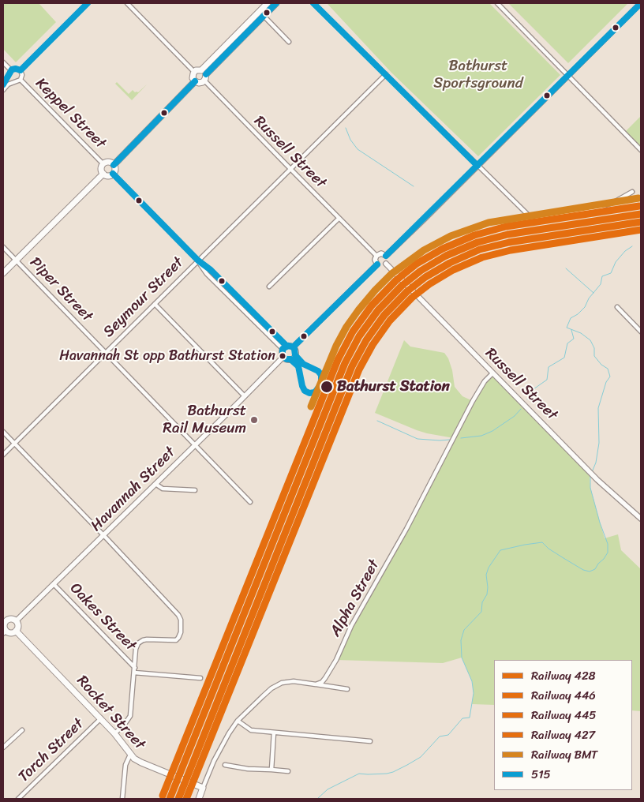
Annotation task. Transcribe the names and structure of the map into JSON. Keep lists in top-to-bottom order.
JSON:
{
  "streets": {
    "main road": ["Rocket Street"],
    "street": [
      "Keppel Street",
      "Russell Street",
      "Piper Street",
      "Seymour Street",
      "Havannah Street",
      "Alpha Street",
      "Oakes Street",
      "Torch Street"
    ]
  },
  "crossings": [
    ["Russell Street", "Seymour Street"],
    ["Russell Street", "Alpha Street"],
    ["Piper Street", "Seymour Street"],
    ["Piper Street", "Havannah Street"],
    ["Havannah Street", "Oakes Street"],
    ["Havannah Street", "Rocket Street"],
    ["Rocket Street", "Torch Street"]
  ],
  "parks": ["Bathurst Sportsground"],
  "places": ["Havannah St opp Bathurst Station", "Bathurst Station", "Bathurst Rail Museum"],
  "lines": [
    "transit line 515",
    "rail line BMT",
    "rail line 445",
    "rail line 428",
    "rail line 446",
    "rail line 427"
  ],
  "legend": [
    "Railway 428",
    "Railway 446",
    "Railway 445",
    "Railway 427",
    "Railway BMT",
    "515"
  ]
}
